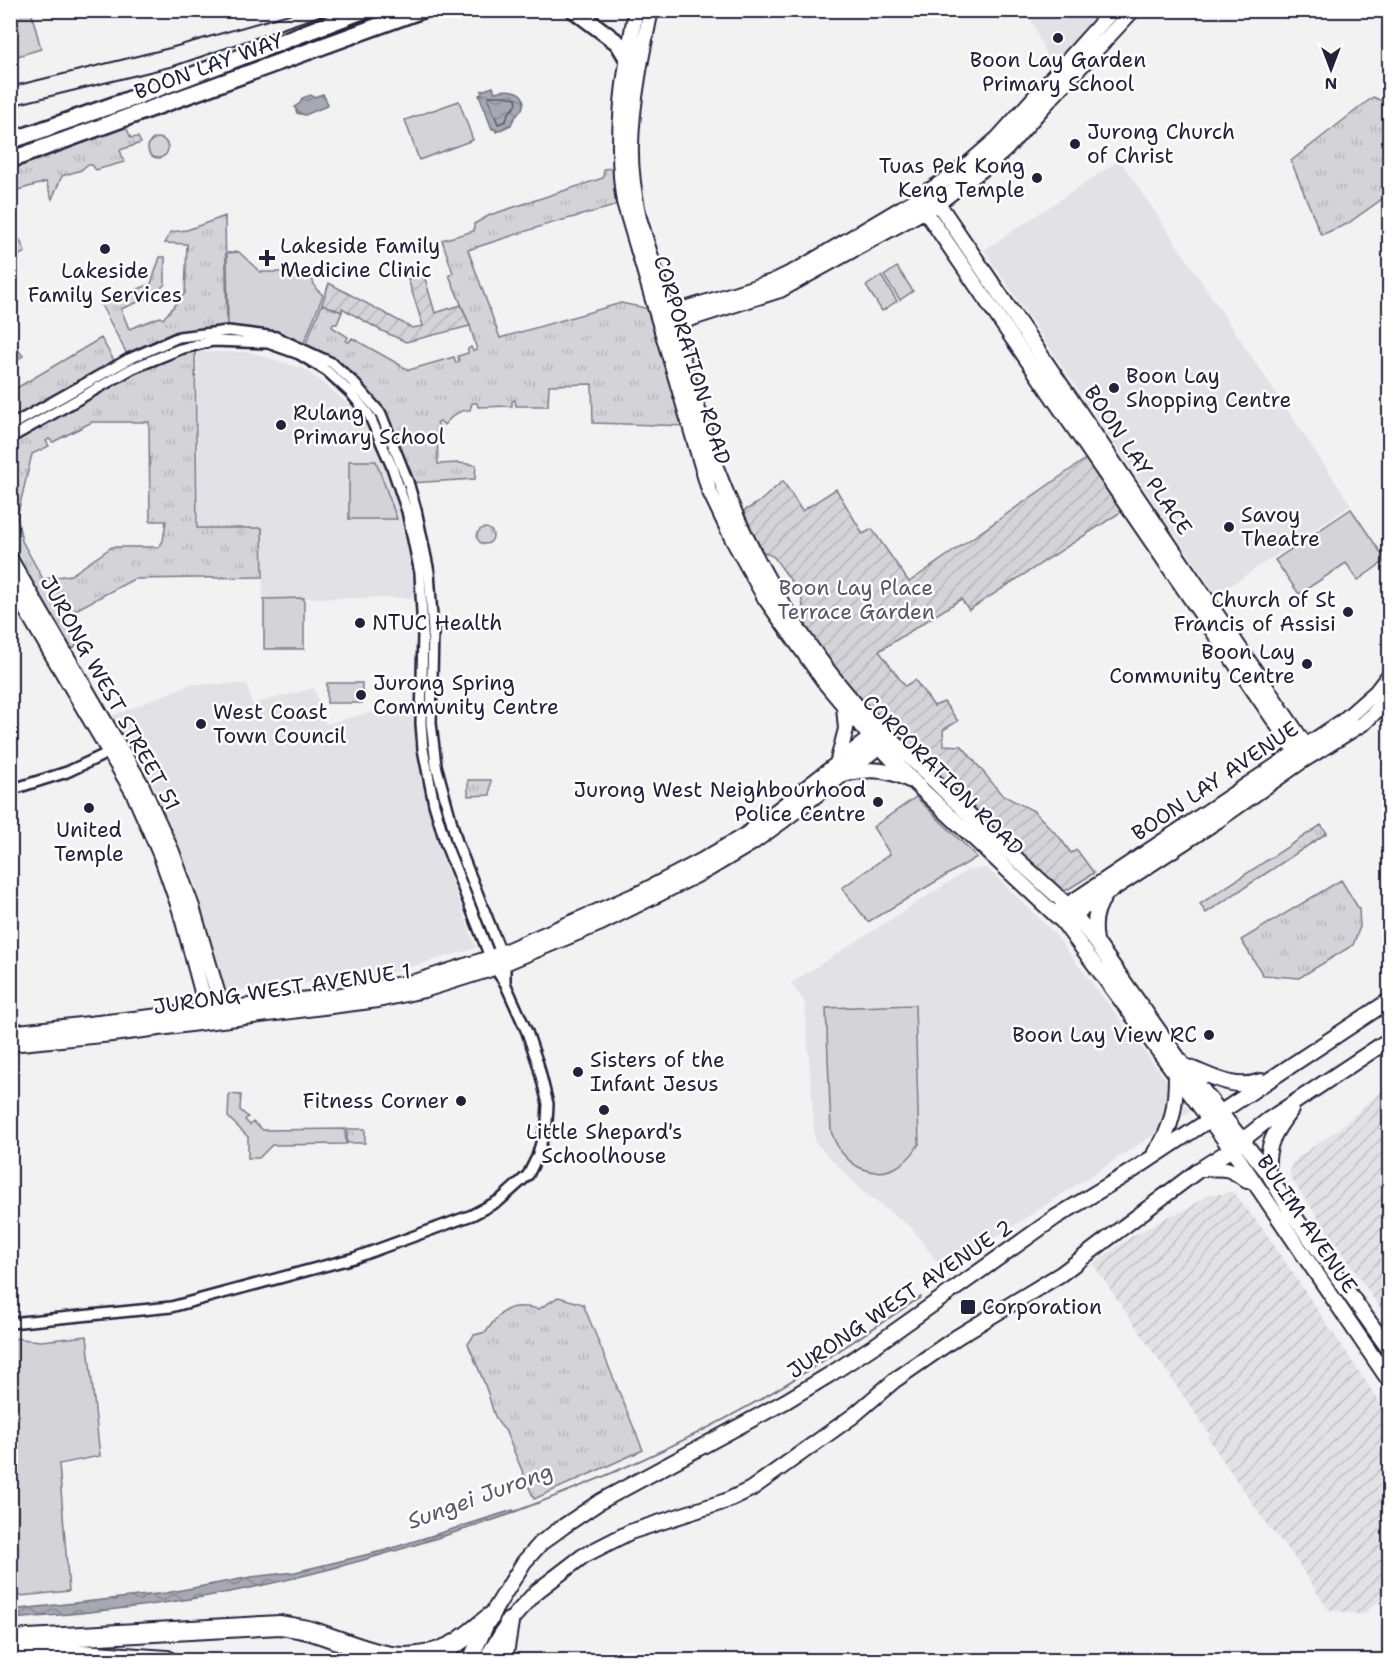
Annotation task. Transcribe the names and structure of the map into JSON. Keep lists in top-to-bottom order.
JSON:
{
  "streets": {
    "main road": ["BOON LAY WAY"],
    "street": [
      "CORPORATION ROAD",
      "BOON LAY PLACE",
      "JURONG WEST STREET 51",
      "BOON LAY AVENUE",
      "JURONG WEST AVENUE 1",
      "BULIM AVENUE",
      "JURONG WEST AVENUE 2"
    ]
  },
  "crossings": [
    ["CORPORATION ROAD", "BOON LAY AVENUE"],
    ["CORPORATION ROAD", "JURONG WEST AVENUE 1"],
    ["CORPORATION ROAD", "BULIM AVENUE"],
    ["CORPORATION ROAD", "JURONG WEST AVENUE 2"],
    ["BOON LAY PLACE", "BOON LAY AVENUE"],
    ["JURONG WEST STREET 51", "JURONG WEST AVENUE 1"]
  ],
  "water": ["Sungei Jurong"],
  "parks": ["Boon Lay Place Terrace Garden"],
  "places": {
    "other": [
      "Boon Lay Garden Primary School",
      "Jurong Church of Christ",
      "Tuas Pek Kong Keng Temple",
      "Lakeside Family Services",
      "Boon Lay Shopping Centre",
      "Rulang Primary School",
      "Savoy Theatre",
      "Church of St Francis of Assisi",
      "NTUC Health",
      "Boon Lay Community Centre",
      "Jurong Spring Community Centre",
      "West Coast Town Council",
      "Jurong West Neighbourhood Police Centre",
      "United Temple",
      "Boon Lay View RC",
      "Sisters of the Infant Jesus",
      "Fitness Corner",
      "Little Shepard's Schoolhouse"
    ],
    "health": ["Lakeside Family Medicine Clinic"],
    "transit": ["Corporation"]
  },
  "north": "bottom"
}
